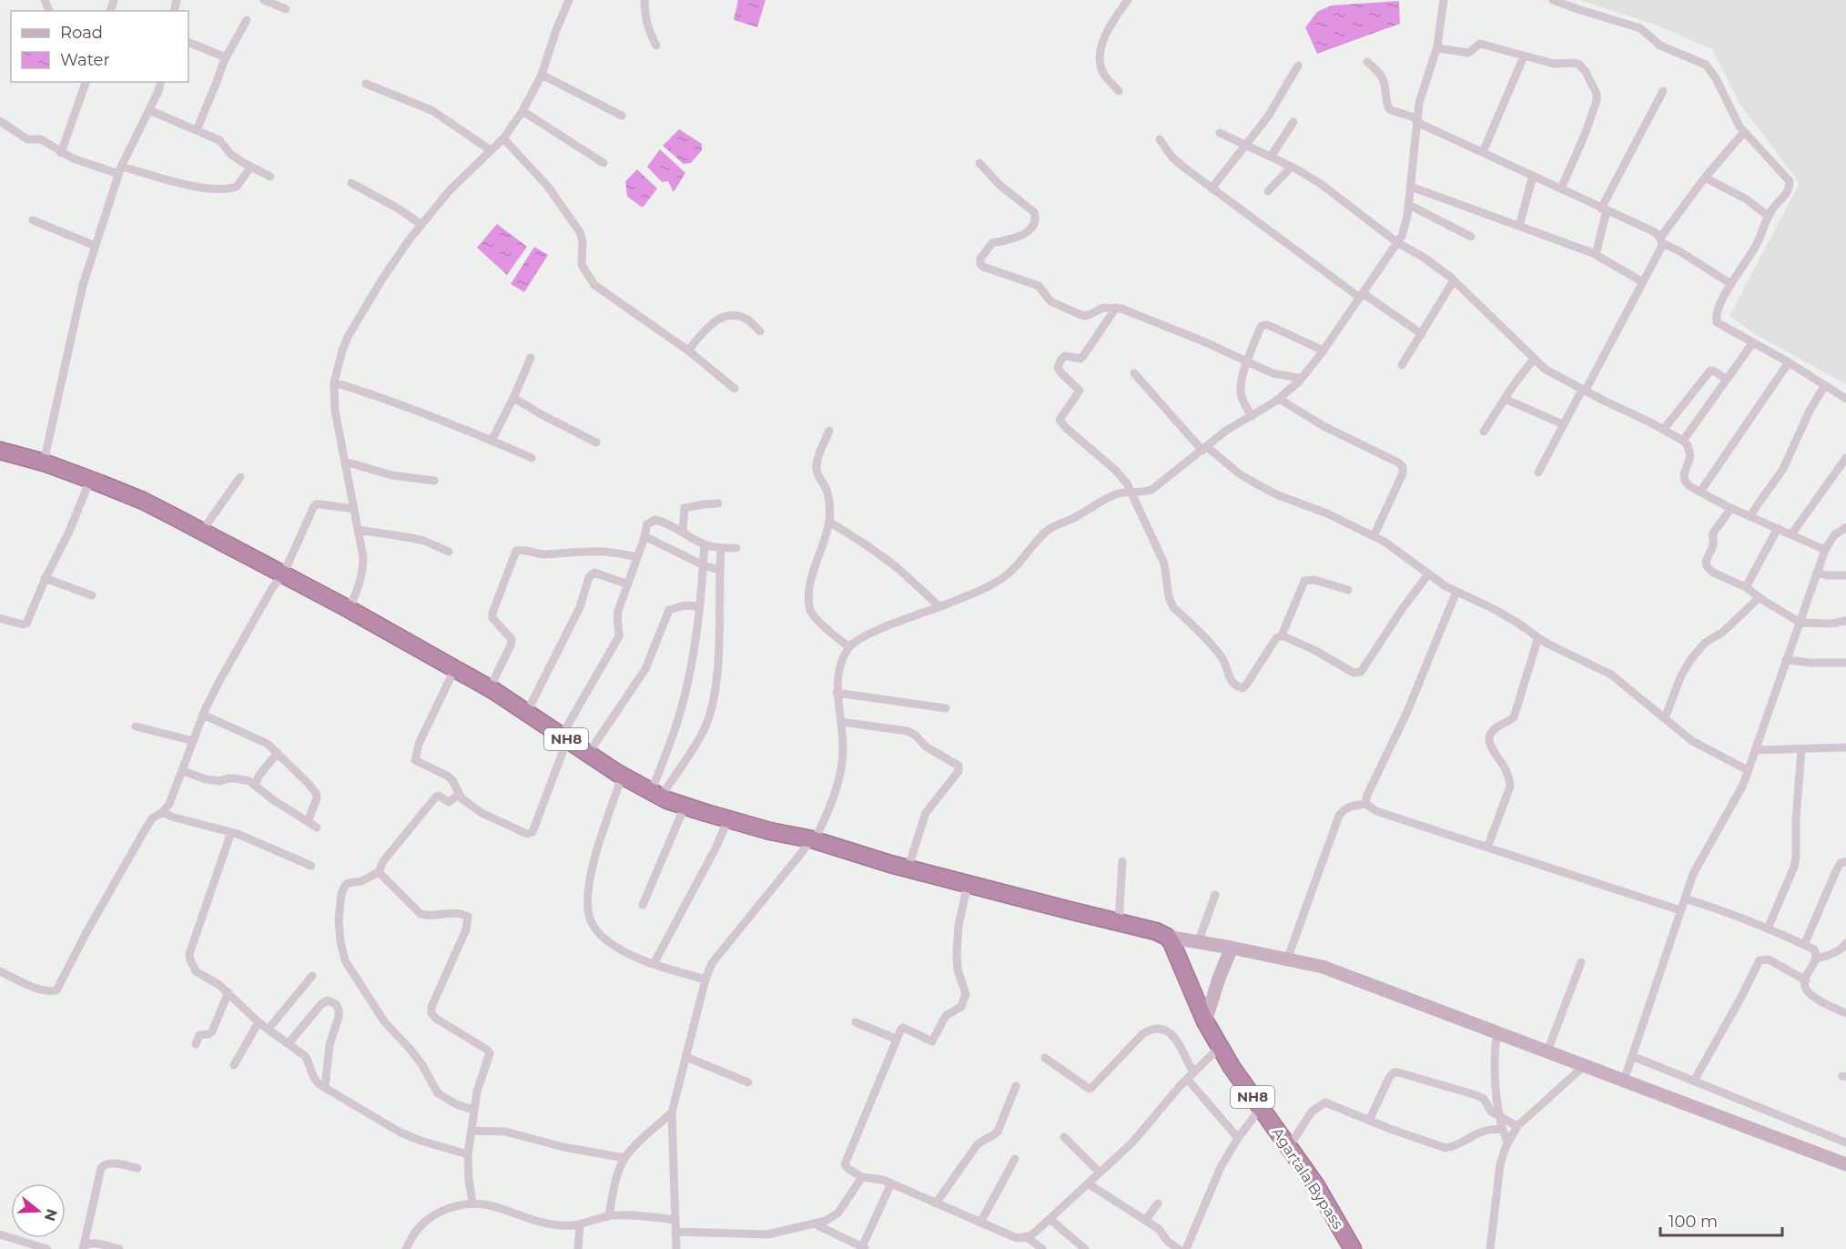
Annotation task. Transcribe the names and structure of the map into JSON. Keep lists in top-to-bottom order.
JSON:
{
  "streets": {
    "highway": ["NH8", "Agartala Bypass"]
  },
  "crossings": [
    ["NH8", "Agartala Bypass"]
  ],
  "legend": ["Road", "Water"],
  "scale_bar": "100 m",
  "north": "right"
}
